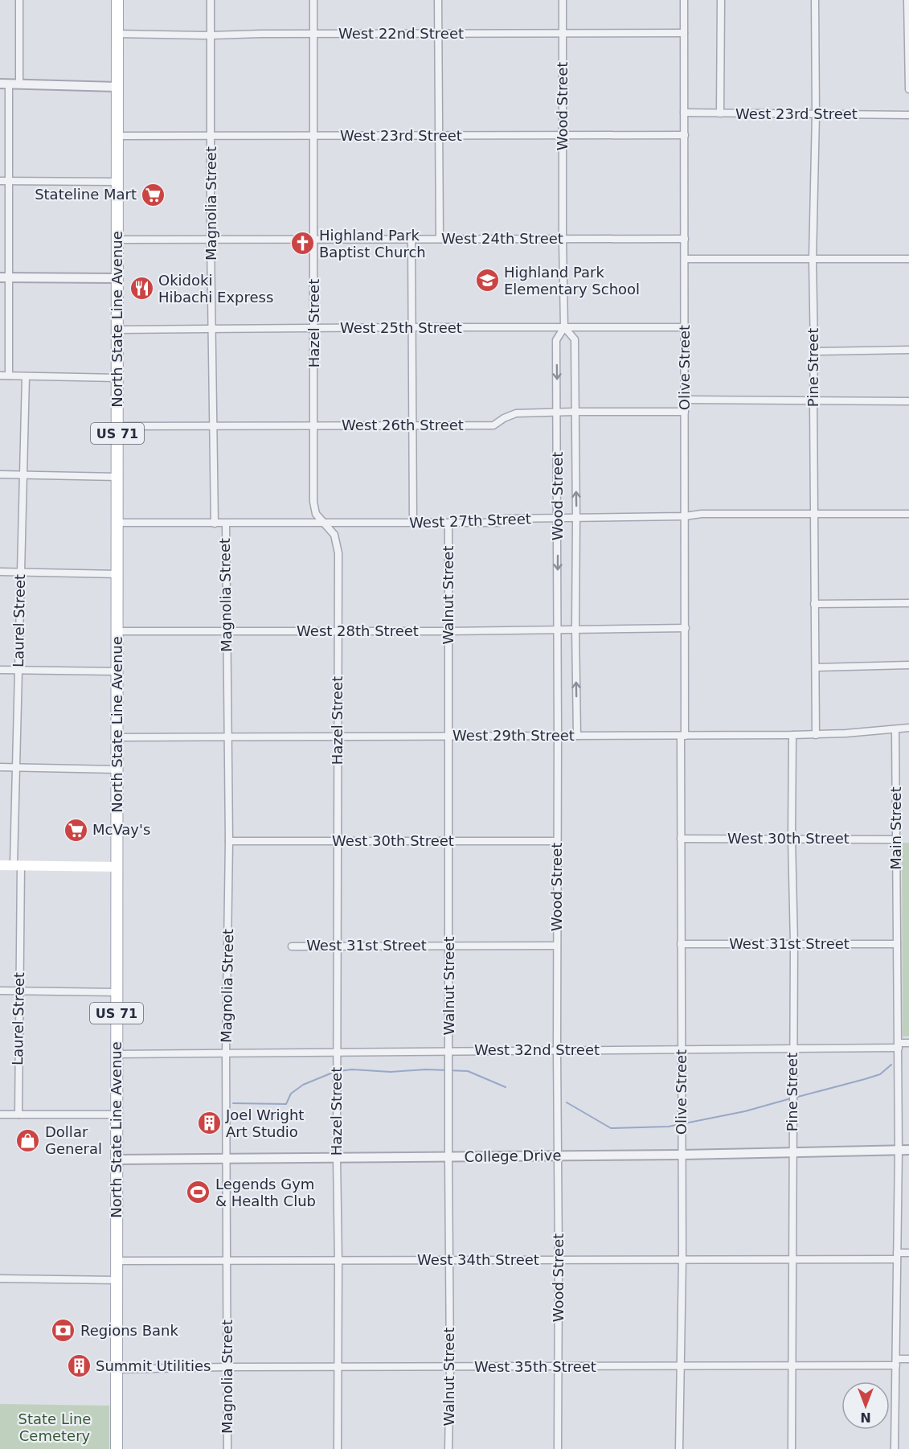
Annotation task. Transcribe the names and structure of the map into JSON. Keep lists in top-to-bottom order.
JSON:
{
  "streets": {
    "main road": ["North State Line Avenue", "US 71"],
    "street": [
      "West 22nd Street",
      "Wood Street",
      "West 23rd Street",
      "Magnolia Street",
      "West 24th Street",
      "Hazel Street",
      "West 25th Street",
      "Olive Street",
      "Pine Street",
      "West 26th Street",
      "West 27th Street",
      "Walnut Street",
      "Laurel Street",
      "West 28th Street",
      "West 29th Street",
      "Main Street",
      "West 30th Street",
      "West 31st Street",
      "West 32nd Street",
      "College Drive",
      "West 34th Street",
      "West 35th Street"
    ]
  },
  "crossings": [
    ["West 22nd Street", "Wood Street"],
    ["West 22nd Street", "Magnolia Street"],
    ["West 22nd Street", "North State Line Avenue"],
    ["West 22nd Street", "Hazel Street"],
    ["West 22nd Street", "Olive Street"],
    ["Wood Street", "West 23rd Street"],
    ["Wood Street", "West 24th Street"],
    ["Wood Street", "West 25th Street"],
    ["Wood Street", "West 26th Street"],
    ["Wood Street", "West 27th Street"],
    ["Wood Street", "West 28th Street"],
    ["Wood Street", "West 29th Street"],
    ["Wood Street", "West 30th Street"],
    ["Wood Street", "West 31st Street"],
    ["Wood Street", "West 32nd Street"],
    ["Wood Street", "College Drive"],
    ["Wood Street", "West 34th Street"],
    ["Wood Street", "West 35th Street"],
    ["West 23rd Street", "Magnolia Street"],
    ["West 23rd Street", "North State Line Avenue"],
    ["West 23rd Street", "Hazel Street"],
    ["West 23rd Street", "Olive Street"],
    ["West 23rd Street", "Pine Street"],
    ["Magnolia Street", "West 24th Street"],
    ["Magnolia Street", "West 25th Street"],
    ["Magnolia Street", "West 26th Street"],
    ["Magnolia Street", "West 27th Street"],
    ["Magnolia Street", "West 28th Street"],
    ["Magnolia Street", "West 29th Street"],
    ["Magnolia Street", "West 30th Street"],
    ["Magnolia Street", "West 32nd Street"],
    ["Magnolia Street", "College Drive"],
    ["Magnolia Street", "West 34th Street"],
    ["Magnolia Street", "West 35th Street"],
    ["West 24th Street", "North State Line Avenue"],
    ["West 24th Street", "Hazel Street"],
    ["West 24th Street", "Olive Street"],
    ["North State Line Avenue", "West 25th Street"],
    ["North State Line Avenue", "West 26th Street"],
    ["North State Line Avenue", "West 27th Street"],
    ["North State Line Avenue", "West 28th Street"],
    ["North State Line Avenue", "West 29th Street"],
    ["North State Line Avenue", "West 32nd Street"],
    ["North State Line Avenue", "College Drive"],
    ["North State Line Avenue", "West 34th Street"],
    ["North State Line Avenue", "West 35th Street"],
    ["Hazel Street", "West 25th Street"],
    ["Hazel Street", "West 26th Street"],
    ["Hazel Street", "West 27th Street"],
    ["Hazel Street", "West 28th Street"],
    ["Hazel Street", "West 29th Street"],
    ["Hazel Street", "West 30th Street"],
    ["Hazel Street", "West 31st Street"],
    ["Hazel Street", "West 32nd Street"],
    ["Hazel Street", "College Drive"],
    ["Hazel Street", "West 34th Street"],
    ["Hazel Street", "West 35th Street"],
    ["West 25th Street", "Olive Street"],
    ["Olive Street", "West 26th Street"],
    ["Olive Street", "West 27th Street"],
    ["Olive Street", "West 28th Street"],
    ["Olive Street", "West 29th Street"],
    ["Olive Street", "West 30th Street"],
    ["Olive Street", "West 31st Street"],
    ["Olive Street", "West 32nd Street"],
    ["Olive Street", "College Drive"],
    ["Olive Street", "West 34th Street"],
    ["Olive Street", "West 35th Street"],
    ["Pine Street", "West 27th Street"],
    ["Pine Street", "West 29th Street"],
    ["Pine Street", "West 30th Street"],
    ["Pine Street", "West 31st Street"],
    ["Pine Street", "West 32nd Street"],
    ["Pine Street", "College Drive"],
    ["Pine Street", "West 34th Street"],
    ["Pine Street", "West 35th Street"],
    ["West 27th Street", "Walnut Street"],
    ["Walnut Street", "West 28th Street"],
    ["Walnut Street", "West 29th Street"],
    ["Walnut Street", "West 30th Street"],
    ["Walnut Street", "West 31st Street"],
    ["Walnut Street", "West 32nd Street"],
    ["Walnut Street", "College Drive"],
    ["Walnut Street", "West 34th Street"],
    ["Walnut Street", "West 35th Street"],
    ["West 29th Street", "Main Street"],
    ["Main Street", "West 30th Street"],
    ["Main Street", "West 31st Street"],
    ["Main Street", "West 32nd Street"],
    ["Main Street", "College Drive"],
    ["Main Street", "West 34th Street"],
    ["Main Street", "West 35th Street"]
  ],
  "parks": ["State Line Cemetery"],
  "places": {
    "supermarket": ["Stateline Mart", "McVay's"],
    "church": ["Highland Park Baptist Church"],
    "school or university": ["Highland Park Elementary School"],
    "restaurant": ["Okidoki Hibachi Express"],
    "building": ["Joel Wright Art Studio", "Summit Utilities"],
    "shop": ["Dollar General"],
    "sports": ["Legends Gym & Health Club"],
    "bank": ["Regions Bank"]
  },
  "north": "bottom"
}
